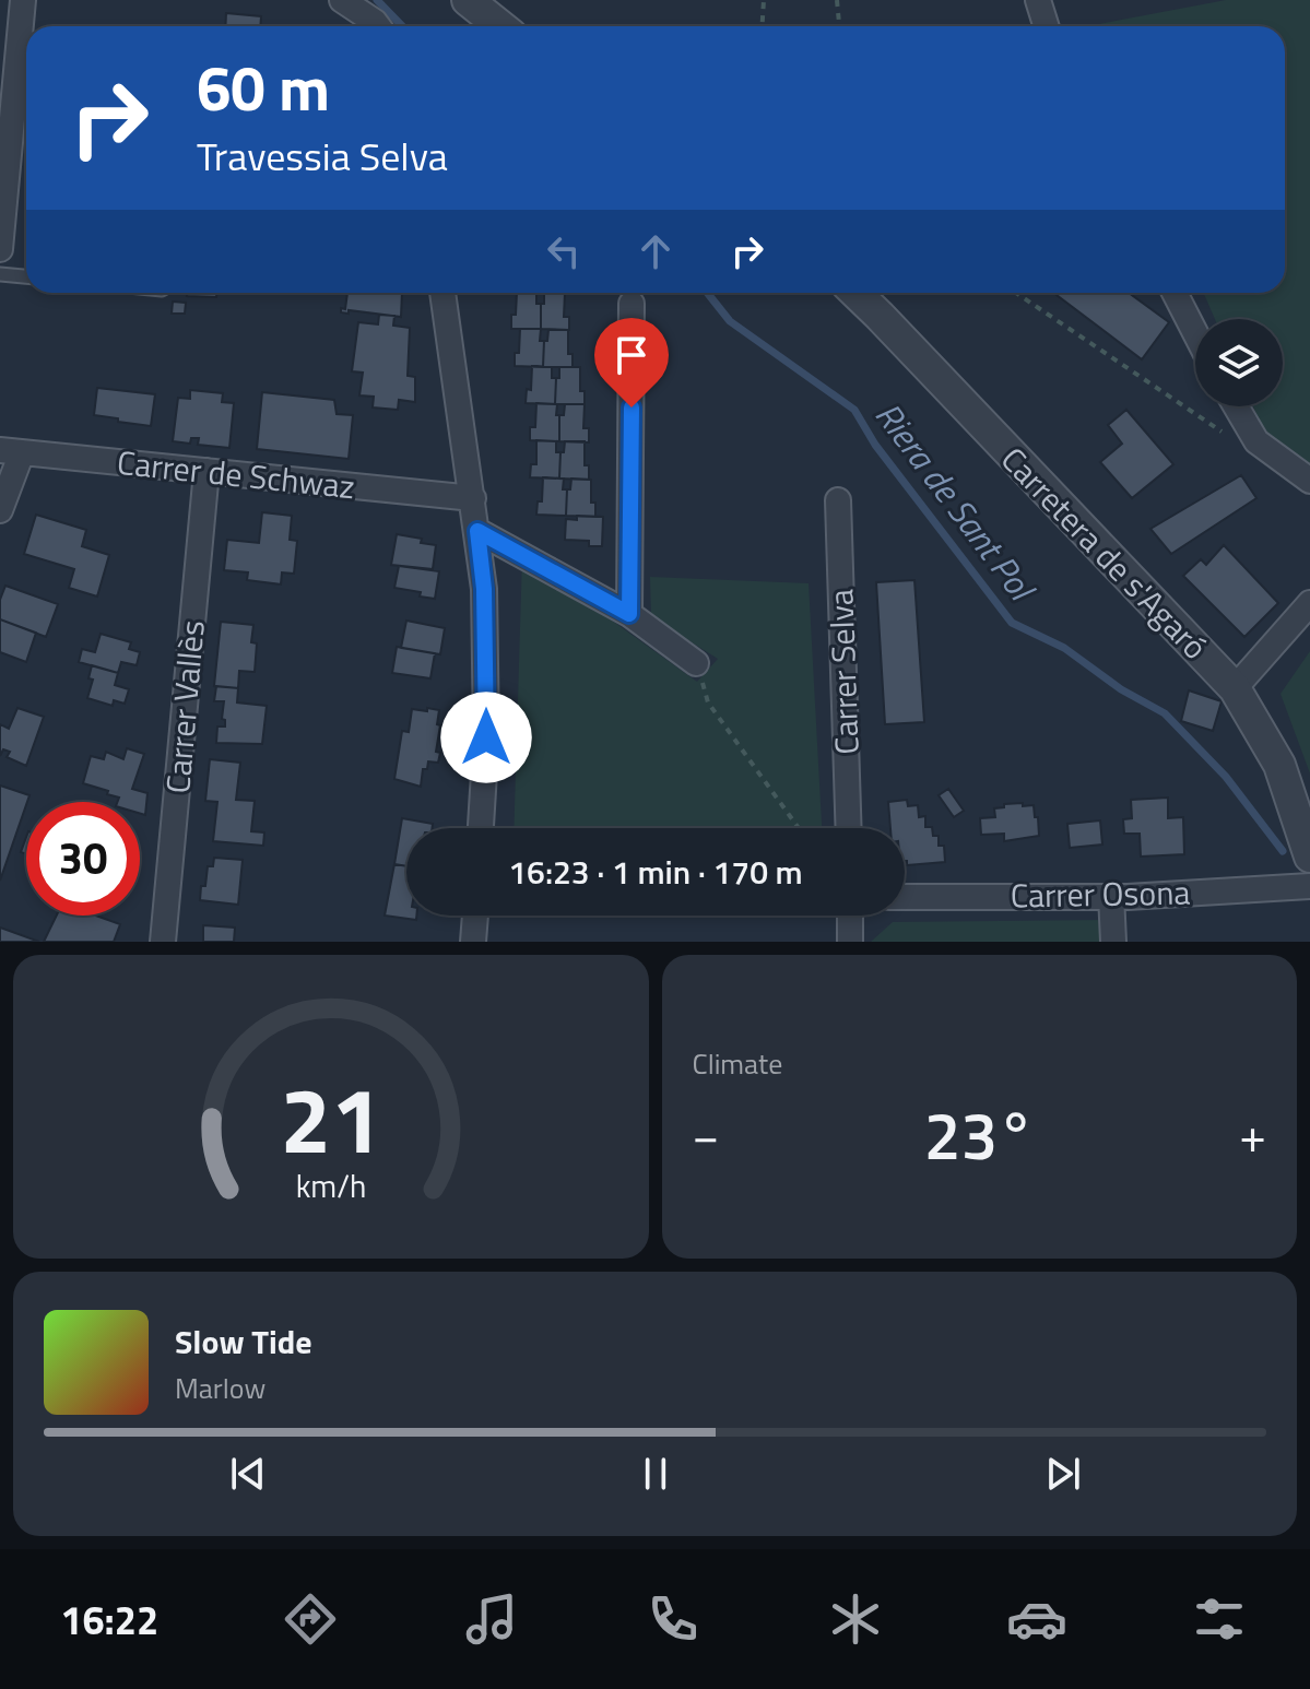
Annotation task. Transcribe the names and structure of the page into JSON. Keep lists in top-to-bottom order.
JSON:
{
  "streets": {
    "street": [
      "Carrer de Schwaz",
      "Carretera de s'Agaró",
      "Carrer Selva",
      "Carrer Vallès",
      "Carrer Osona"
    ]
  },
  "crossings": [
    ["Carrer de Schwaz", "Carrer Vallès"]
  ],
  "water": ["Riera de Sant Pol"],
  "page": {
    "turn": ["60 m", "Travessia Selva"],
    "limit": "30",
    "trip": "16:23 · 1 min · 170 m",
    "tile": "Climate",
    "heat": ["−", "23°", "+"],
    "song": ["Slow Tide", "Marlow"],
    "tabs": "16:22",
    "gauge": ["21", "km/h"]
  }
}
